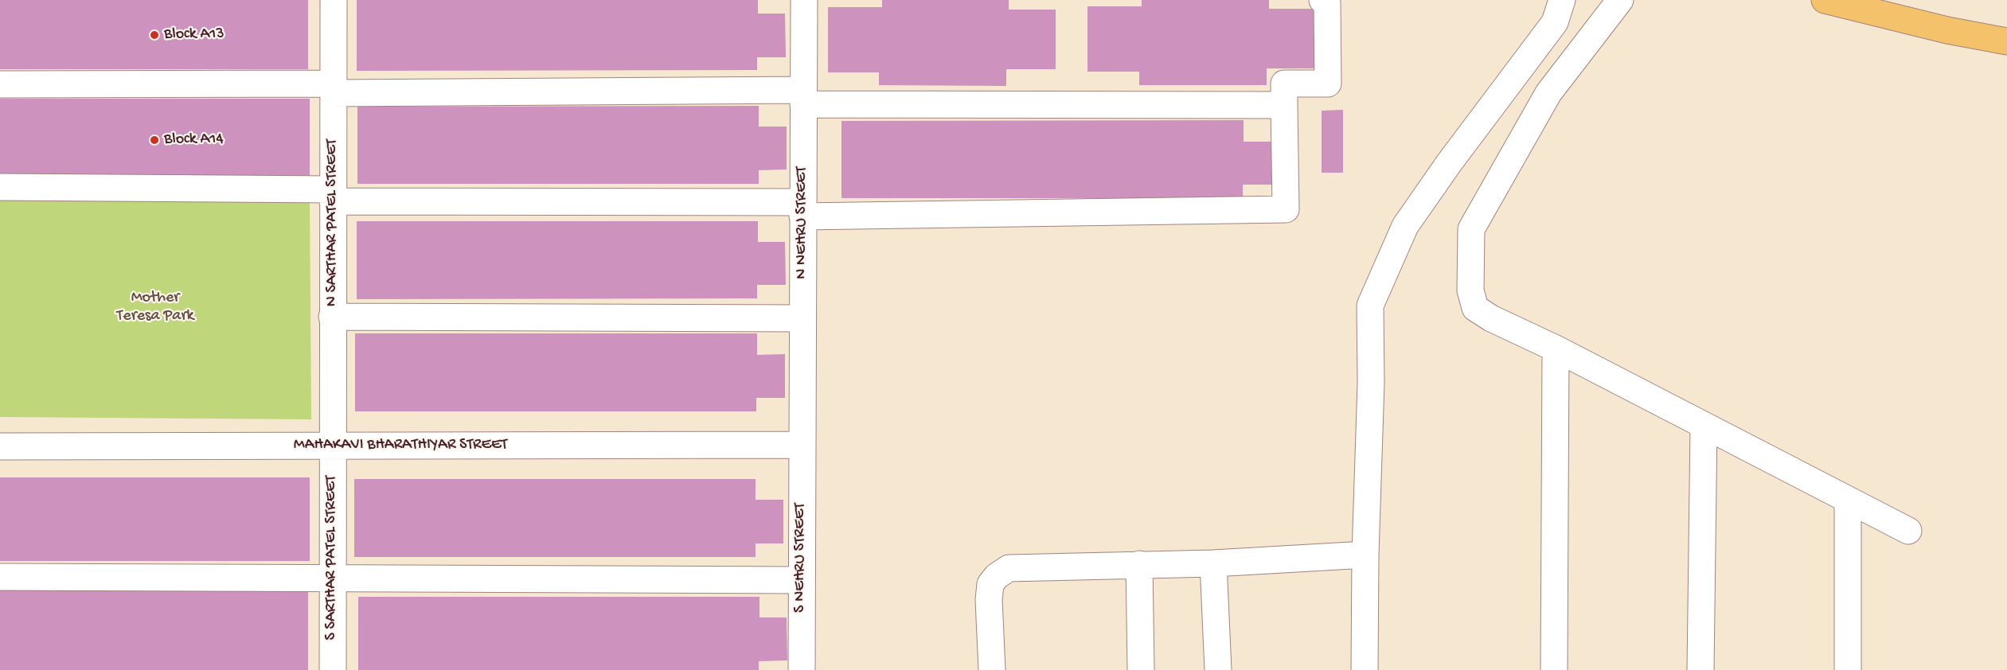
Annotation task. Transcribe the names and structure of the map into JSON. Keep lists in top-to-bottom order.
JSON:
{
  "streets": {
    "street": [
      "N SARTHAR PATEL STREET",
      "N NEHRU STREET",
      "MAHAKAVI BHARATHIYAR STREET",
      "S SARTHAR PATEL STREET",
      "S NEHRU STREET"
    ]
  },
  "crossings": [
    ["N SARTHAR PATEL STREET", "MAHAKAVI BHARATHIYAR STREET"],
    ["N SARTHAR PATEL STREET", "S SARTHAR PATEL STREET"],
    ["N NEHRU STREET", "MAHAKAVI BHARATHIYAR STREET"],
    ["N NEHRU STREET", "S NEHRU STREET"],
    ["MAHAKAVI BHARATHIYAR STREET", "S SARTHAR PATEL STREET"],
    ["MAHAKAVI BHARATHIYAR STREET", "S NEHRU STREET"]
  ],
  "parks": ["Mother Teresa Park"],
  "places": ["Block A13", "Block A14"]
}
